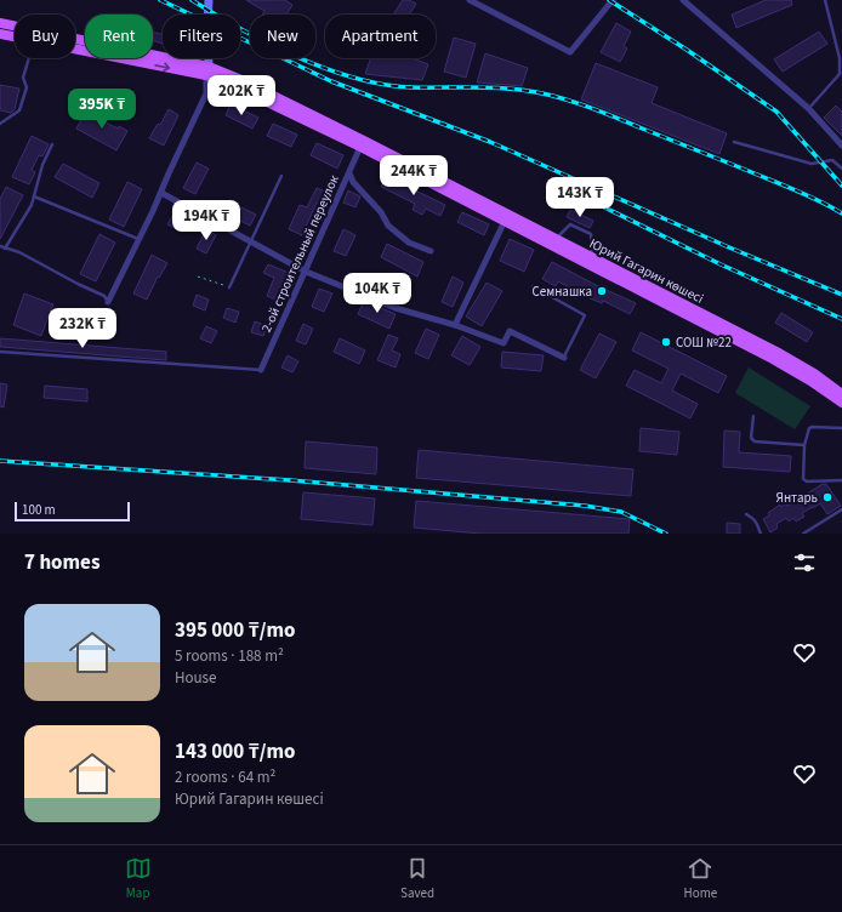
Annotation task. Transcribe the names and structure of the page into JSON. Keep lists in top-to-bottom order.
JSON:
{
  "streets": {
    "main road": ["Юрий Гагарин көшесі"],
    "street": ["2-ой строительный переулок"]
  },
  "crossings": [
    ["2-ой строительный переулок", "Юрий Гагарин көшесі"]
  ],
  "places": ["Семнашка", "СОШ №22", "Янтарь"],
  "scale_bar": "100 m",
  "page": {
    "chip": [
      "Buy",
      "Rent",
      "Filters",
      "New",
      "Apartment"
    ],
    "price": [
      "202K ₸",
      "395K ₸",
      "244K ₸",
      "143K ₸",
      "194K ₸",
      "104K ₸",
      "232K ₸"
    ],
    "scale": "100 m",
    "heading": "7 homes",
    "list": [
      {
        "name": "395 000 ₸/mo",
        "note": "5 rooms · 188 m² · House"
      },
      {
        "name": "143 000 ₸/mo",
        "note": "2 rooms · 64 m² · Юрий Гагарин көшесі"
      }
    ],
    "tabs": ["Map", "Saved", "Home"]
  }
}
